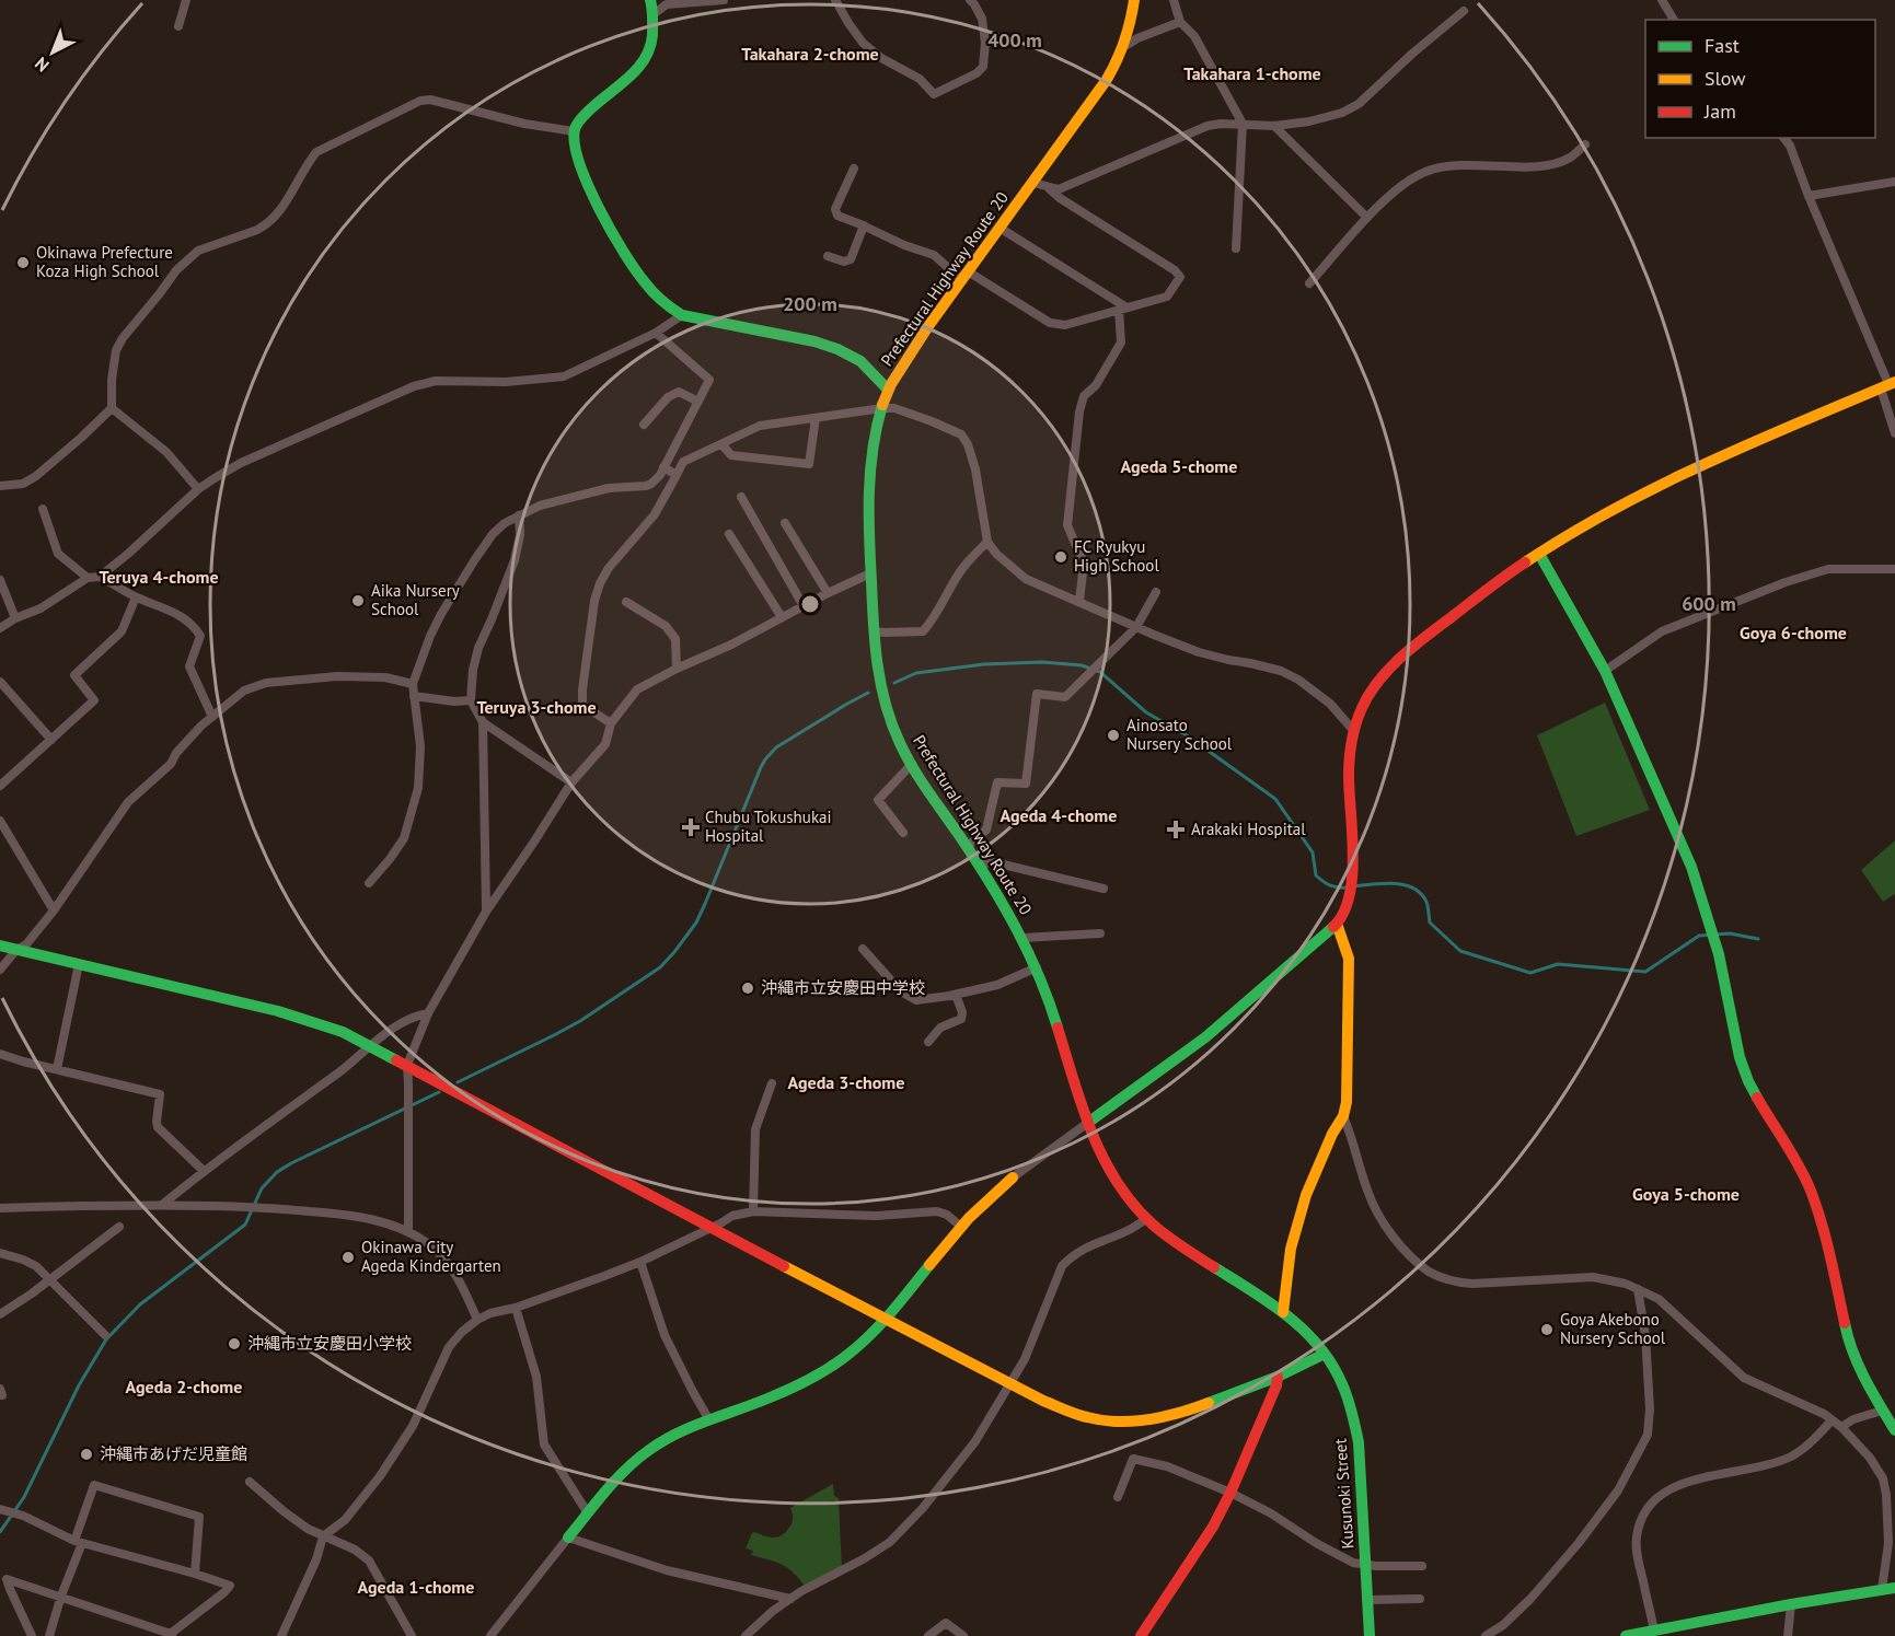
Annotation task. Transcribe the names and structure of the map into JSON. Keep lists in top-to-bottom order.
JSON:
{
  "streets": {
    "street": ["Prefectural Highway Route 20", "Kusunoki Street"]
  },
  "crossings": [
    ["Prefectural Highway Route 20", "Kusunoki Street"]
  ],
  "districts": [
    "Takahara 2-chome",
    "Takahara 1-chome",
    "Ageda 5-chome",
    "Teruya 4-chome",
    "Goya 6-chome",
    "Teruya 3-chome",
    "Ageda 4-chome",
    "Ageda 3-chome",
    "Goya 5-chome",
    "Ageda 2-chome",
    "Ageda 1-chome"
  ],
  "places": {
    "other": [
      "Okinawa Prefecture Koza High School",
      "FC Ryukyu High School",
      "Aika Nursery School",
      "Ainosato Nursery School",
      "沖縄市立安慶田中学校",
      "Okinawa City Ageda Kindergarten",
      "Goya Akebono Nursery School",
      "沖縄市立安慶田小学校",
      "沖縄市あげだ児童館"
    ],
    "health": ["Chubu Tokushukai Hospital", "Arakaki Hospital"]
  },
  "legend": ["Fast", "Slow", "Jam"],
  "north": "bottom left",
  "rings": ["400 m", "200 m", "600 m"]
}
